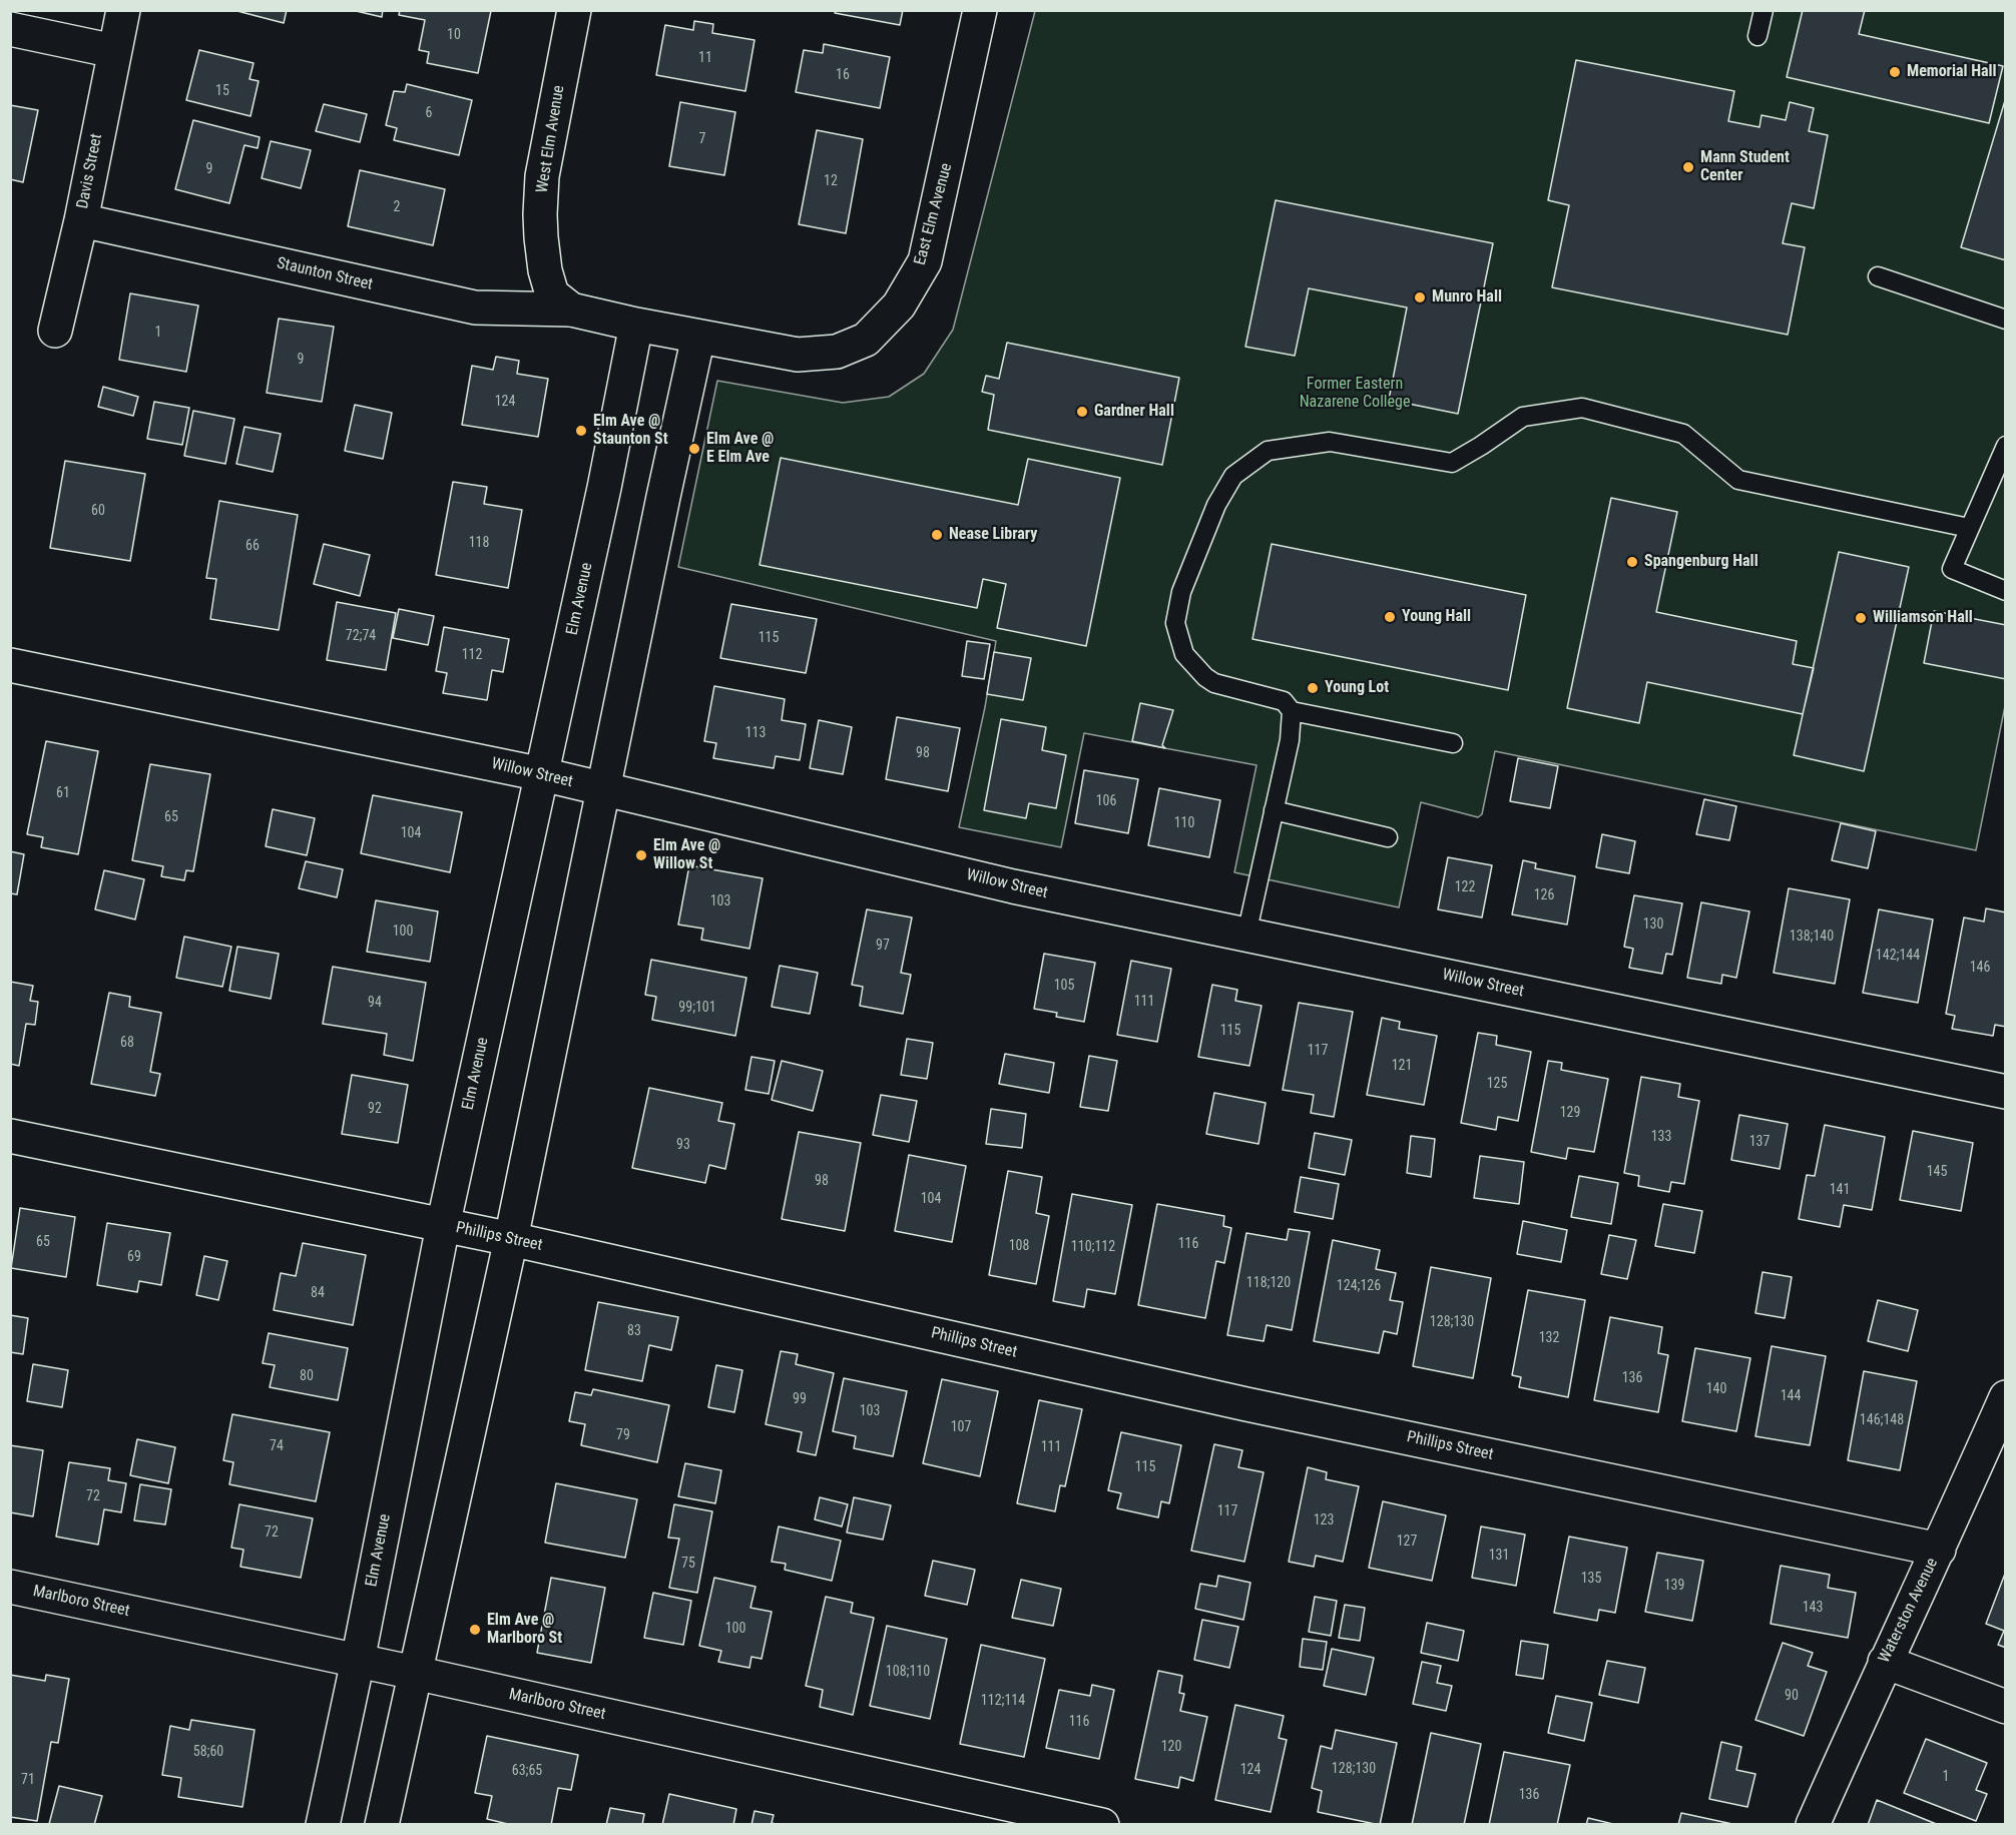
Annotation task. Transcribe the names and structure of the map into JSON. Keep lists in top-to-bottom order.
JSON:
{
  "streets": {
    "street": [
      "West Elm Avenue",
      "Davis Street",
      "East Elm Avenue",
      "Staunton Street",
      "Elm Avenue",
      "Willow Street",
      "Phillips Street",
      "Marlboro Street",
      "Waterston Avenue"
    ]
  },
  "crossings": [
    ["West Elm Avenue", "Staunton Street"],
    ["Davis Street", "Staunton Street"],
    ["Elm Avenue", "Willow Street"],
    ["Elm Avenue", "Phillips Street"],
    ["Elm Avenue", "Marlboro Street"],
    ["Phillips Street", "Waterston Avenue"]
  ],
  "parks": ["Former Eastern Nazarene College"],
  "places": [
    "Memorial Hall",
    "Mann Student Center",
    "Munro Hall",
    "Gardner Hall",
    "Elm Ave @ Staunton St",
    "Elm Ave @ E Elm Ave",
    "Nease Library",
    "Spangenburg Hall",
    "Young Hall",
    "Williamson Hall",
    "Young Lot",
    "Elm Ave @ Willow St",
    "Elm Ave @ Marlboro St"
  ],
  "house_numbers": [
    "10",
    "11",
    "16",
    "15",
    "6",
    "7",
    "9",
    "12",
    "2",
    "1",
    "9",
    "124",
    "60",
    "118",
    "66",
    "72;74",
    "115",
    "112",
    "113",
    "98",
    "61",
    "106",
    "65",
    "110",
    "104",
    "122",
    "126",
    "103",
    "130",
    "100",
    "138;140",
    "97",
    "142;144",
    "146",
    "105",
    "111",
    "94",
    "99;101",
    "115",
    "68",
    "117",
    "121",
    "125",
    "92",
    "129",
    "133",
    "137",
    "93",
    "145",
    "98",
    "141",
    "104",
    "65",
    "116",
    "108",
    "110;112",
    "69",
    "118;120",
    "124;126",
    "84",
    "128;130",
    "83",
    "132",
    "80",
    "136",
    "140",
    "144",
    "99",
    "103",
    "146;148",
    "107",
    "79",
    "74",
    "111",
    "115",
    "72",
    "117",
    "123",
    "72",
    "127",
    "131",
    "75",
    "135",
    "139",
    "143",
    "100",
    "108;110",
    "90",
    "112;114",
    "116",
    "120",
    "58;60",
    "128;130",
    "124",
    "63;65",
    "1",
    "71",
    "136"
  ]
}
